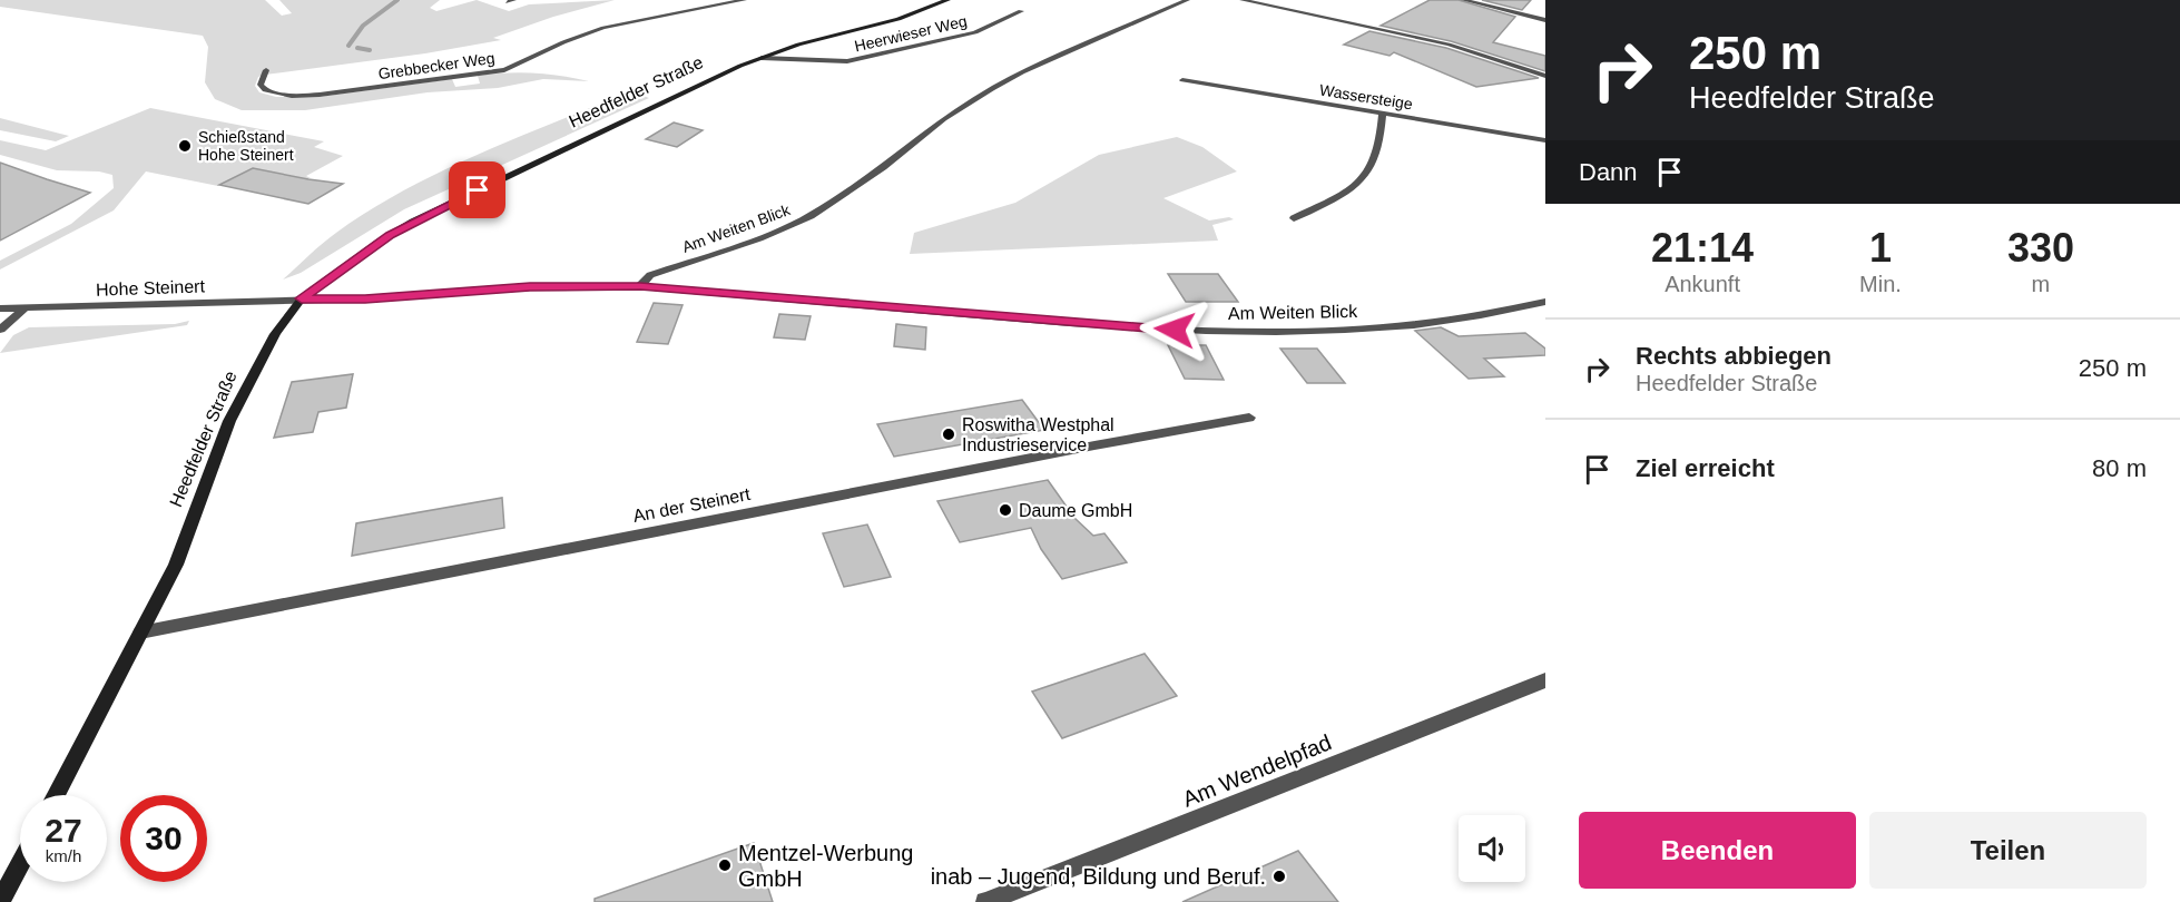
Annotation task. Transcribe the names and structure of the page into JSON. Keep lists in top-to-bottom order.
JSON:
{
  "streets": {
    "main road": ["Heedfelder Straße"],
    "street": [
      "Heerwieser Weg",
      "Grebbecker Weg",
      "Wassersteige",
      "Am Weiten Blick",
      "Hohe Steinert",
      "An der Steinert",
      "Am Wendelpfad"
    ]
  },
  "crossings": [
    ["Heerwieser Weg", "Heedfelder Straße"],
    ["Heedfelder Straße", "Am Weiten Blick"],
    ["Heedfelder Straße", "Hohe Steinert"],
    ["Heedfelder Straße", "An der Steinert"],
    ["Am Weiten Blick", "Hohe Steinert"]
  ],
  "places": [
    "Schießstand Hohe Steinert",
    "Roswitha Westphal Industrieservice",
    "Daume GmbH",
    "Mentzel-Werbung GmbH",
    "inab – Jugend, Bildung und Beruf."
  ],
  "page": {
    "turn": ["250 m", "Heedfelder Straße"],
    "then": "Dann",
    "eta": [
      "21:14",
      "Ankunft",
      "1",
      "Min.",
      "330",
      "m"
    ],
    "list": [
      {
        "name": "Rechts abbiegen",
        "note": "Heedfelder Straße",
        "value": "250 m"
      },
      {
        "name": "Ziel erreicht",
        "value": "80 m"
      }
    ],
    "speed": "27 km/h",
    "limit": "30",
    "buttons": ["Beenden", "Teilen"]
  }
}
